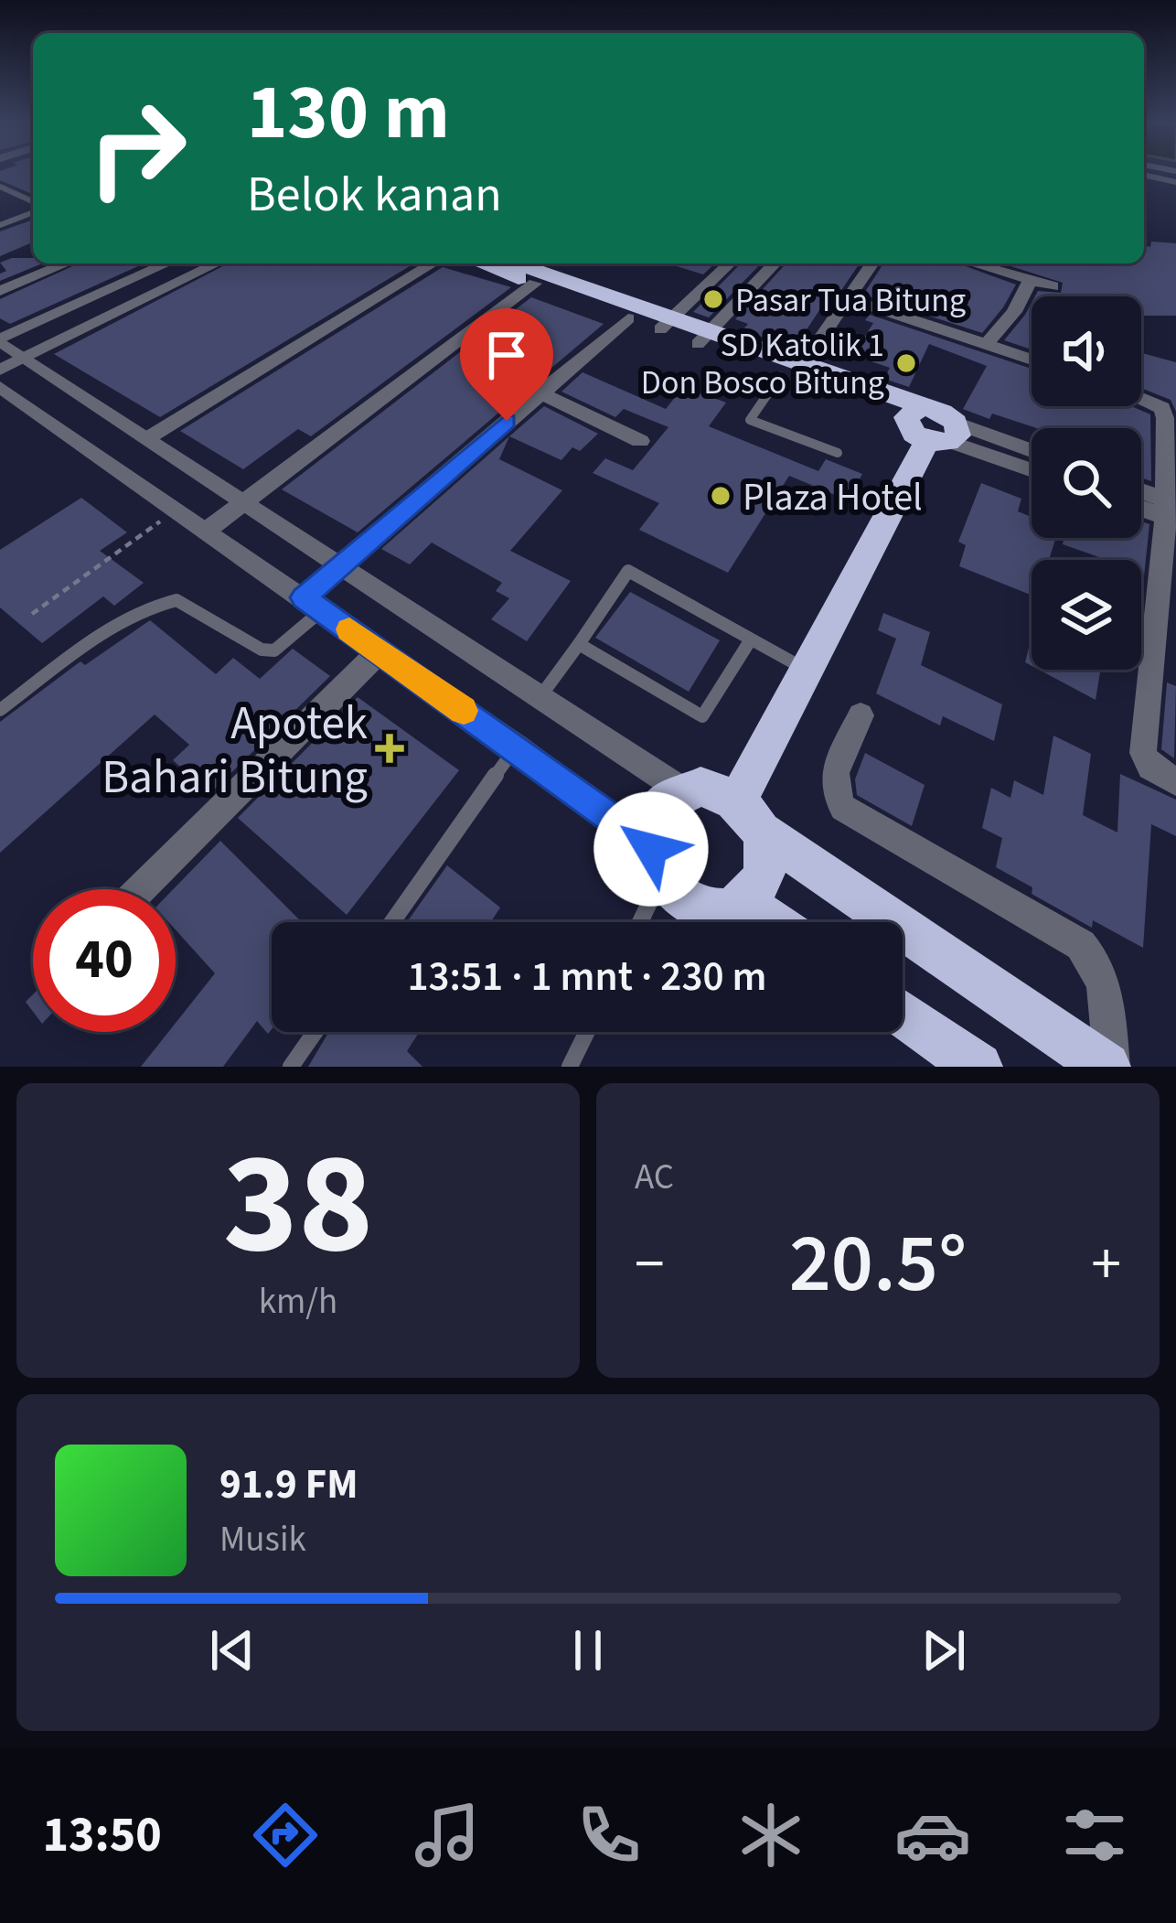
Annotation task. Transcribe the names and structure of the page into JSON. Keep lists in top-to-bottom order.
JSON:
{
  "places": {
    "other": ["Pasar Tua Bitung", "SD Katolik 1 Don Bosco Bitung", "Plaza Hotel"],
    "health": ["Apotek Bahari Bitung"]
  },
  "page": {
    "turn": ["130 m", "Belok kanan"],
    "limit": "40",
    "trip": "13:51 · 1 mnt · 230 m",
    "tile": [
      ["38", "km/h"],
      "AC"
    ],
    "heat": ["−", "20.5°", "+"],
    "song": ["91.9 FM", "Musik"],
    "tabs": "13:50"
  }
}
